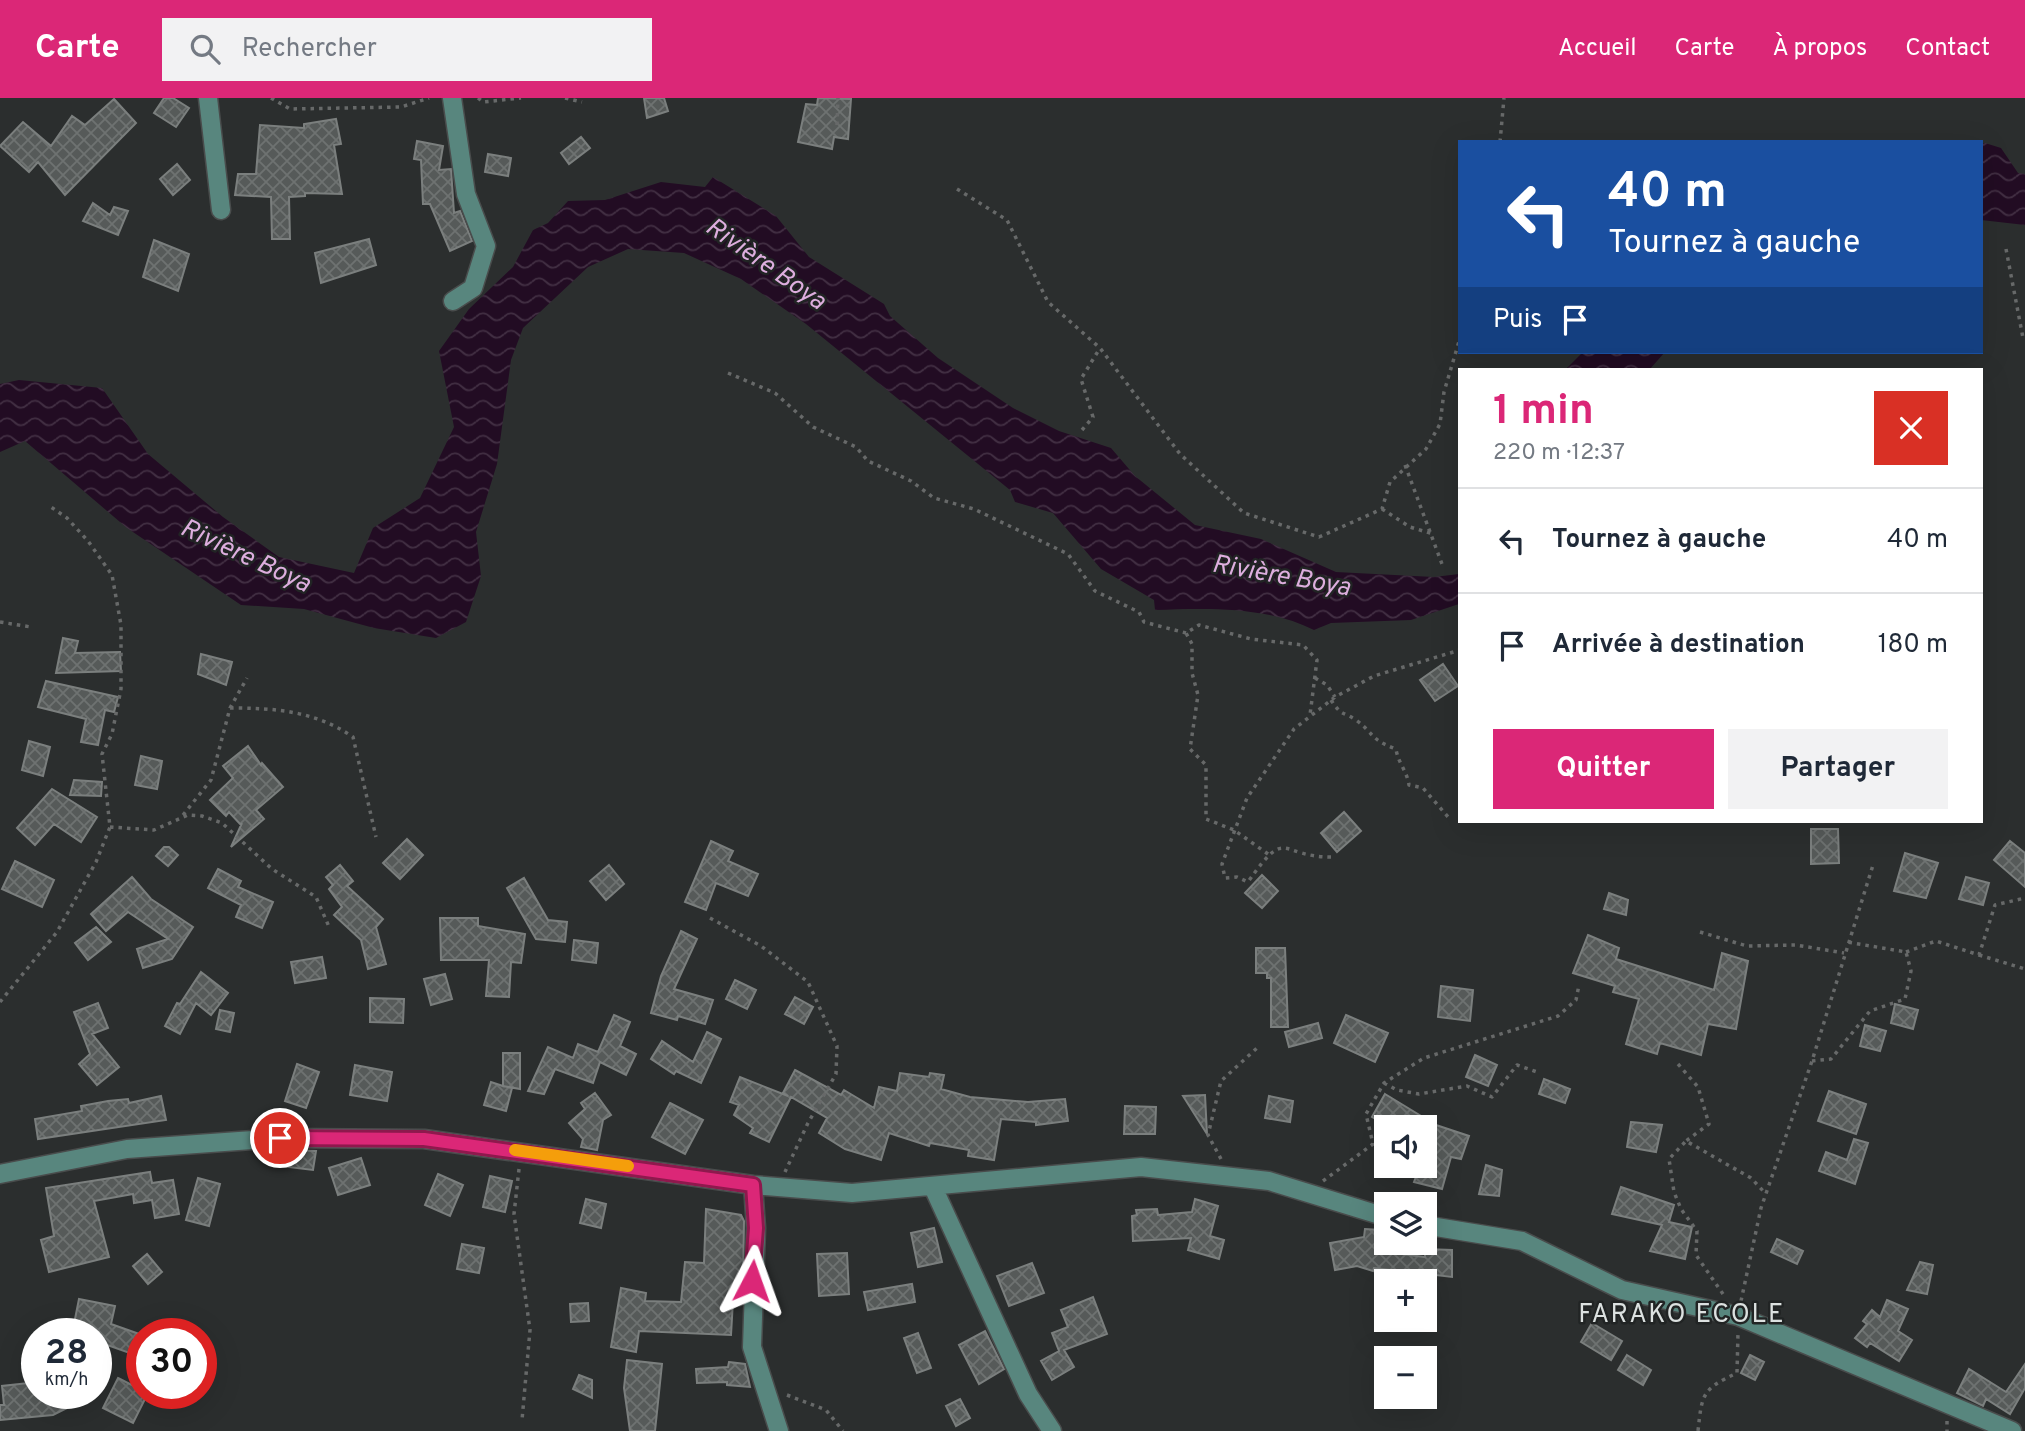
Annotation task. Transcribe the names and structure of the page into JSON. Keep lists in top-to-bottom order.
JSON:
{
  "districts": ["FARAKO ECOLE"],
  "water": ["Rivière Boya"],
  "page": {
    "header": "Carte",
    "search": "Rechercher",
    "nav": [
      "Accueil",
      "Carte",
      "À propos",
      "Contact"
    ],
    "turn": ["40 m", "Tournez à gauche"],
    "then": "Puis",
    "heading": ["1 min", "220 m · 12:37"],
    "list": [
      {
        "name": "Tournez à gauche",
        "value": "40 m"
      },
      {
        "name": "Arrivée à destination",
        "value": "180 m"
      }
    ],
    "buttons": ["Quitter", "Partager"],
    "map_buttons": ["+", "−"],
    "speed": "28 km/h",
    "limit": "30"
  }
}
